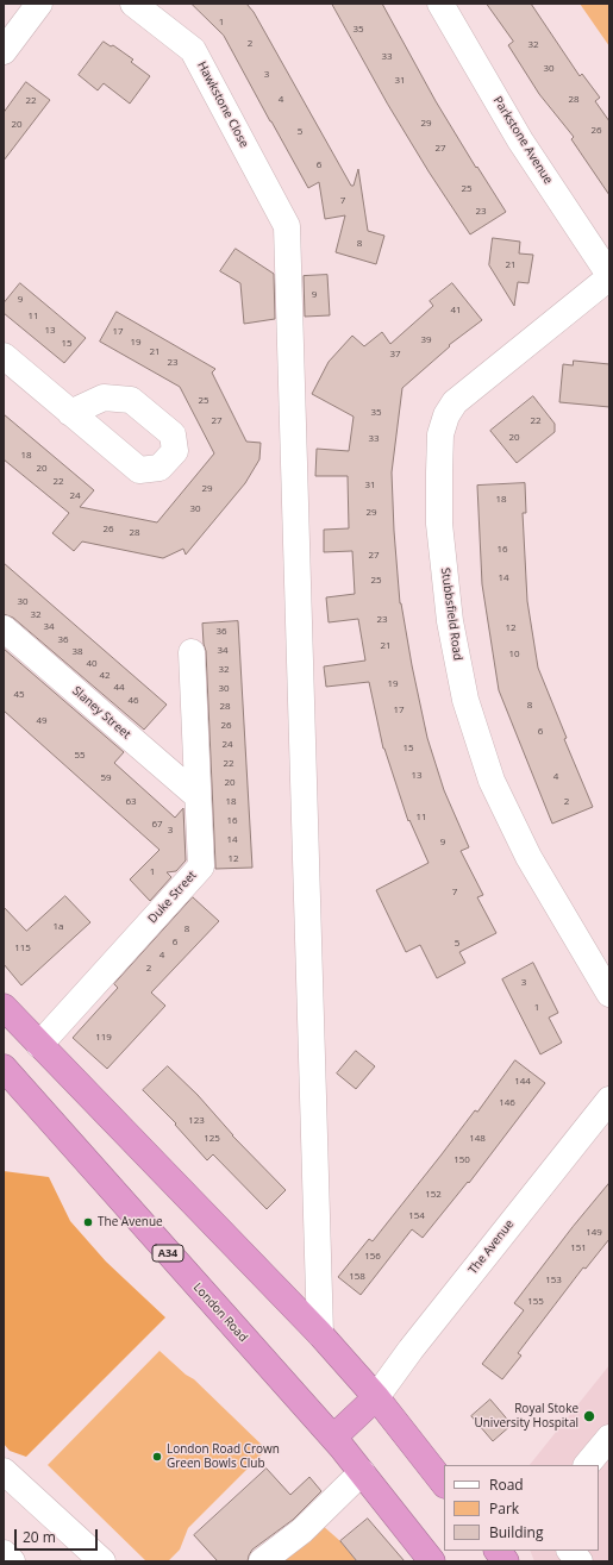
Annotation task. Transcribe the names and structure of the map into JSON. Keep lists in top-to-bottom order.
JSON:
{
  "streets": {
    "highway": ["A34", "London Road"],
    "street": [
      "Hawkstone Close",
      "Parkstone Avenue",
      "Stubbsfield Road",
      "Slaney Street",
      "Duke Street",
      "The Avenue"
    ]
  },
  "crossings": [
    ["Parkstone Avenue", "Stubbsfield Road"],
    ["Slaney Street", "Duke Street"]
  ],
  "places": ["The Avenue", "Royal Stoke University Hospital", "London Road Crown Green Bowls Club"],
  "house_numbers": [
    "1",
    "35",
    "2",
    "32",
    "33",
    "30",
    "3",
    "31",
    "4",
    "28",
    "22",
    "29",
    "20",
    "26",
    "5",
    "27",
    "6",
    "25",
    "7",
    "23",
    "8",
    "21",
    "9",
    "9",
    "41",
    "11",
    "13",
    "17",
    "39",
    "19",
    "15",
    "21",
    "37",
    "23",
    "25",
    "35",
    "27",
    "22",
    "20",
    "33",
    "18",
    "20",
    "22",
    "31",
    "29",
    "24",
    "18",
    "30",
    "29",
    "26",
    "28",
    "16",
    "27",
    "14",
    "25",
    "30",
    "32",
    "23",
    "34",
    "12",
    "36",
    "36",
    "21",
    "34",
    "38",
    "10",
    "40",
    "32",
    "42",
    "19",
    "44",
    "30",
    "45",
    "46",
    "8",
    "28",
    "17",
    "49",
    "26",
    "6",
    "24",
    "15",
    "55",
    "22",
    "13",
    "4",
    "59",
    "20",
    "63",
    "18",
    "2",
    "11",
    "16",
    "67",
    "3",
    "14",
    "9",
    "12",
    "1",
    "7",
    "1a",
    "8",
    "6",
    "5",
    "115",
    "4",
    "2",
    "3",
    "1",
    "119",
    "144",
    "146",
    "123",
    "125",
    "148",
    "150",
    "152",
    "154",
    "149",
    "151",
    "156",
    "158",
    "153",
    "155"
  ],
  "legend": ["Road", "Park", "Building"],
  "scale_bar": "20 m"
}
